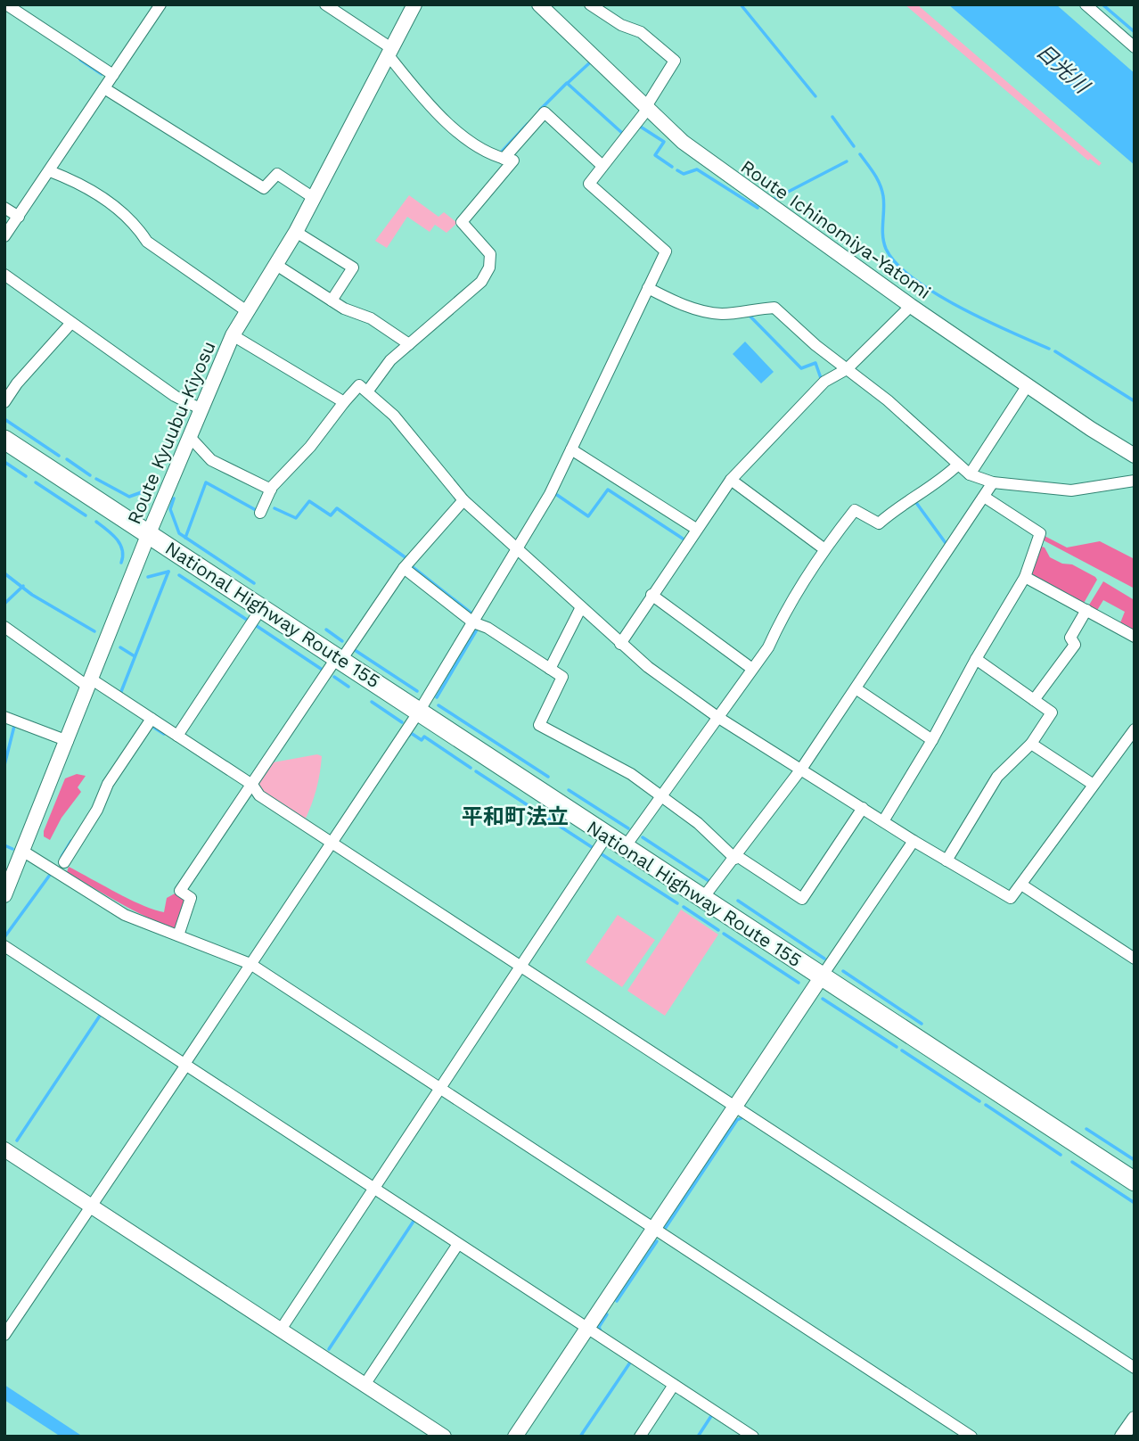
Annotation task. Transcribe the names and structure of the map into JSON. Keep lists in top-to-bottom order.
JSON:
{
  "streets": {
    "highway": ["National Highway Route 155"],
    "main road": ["Route Ichinomiya-Yatomi", "Route Kyuubu-Kiyosu"]
  },
  "crossings": [
    ["Route Kyuubu-Kiyosu", "National Highway Route 155"]
  ],
  "districts": ["平和町法立"],
  "water": ["日光川"]
}
